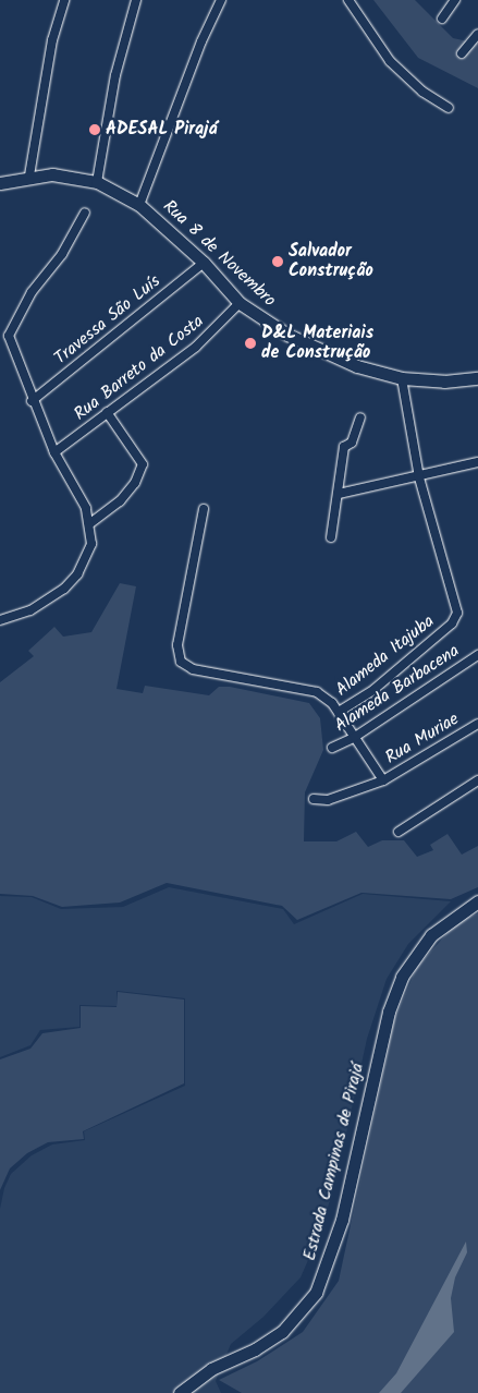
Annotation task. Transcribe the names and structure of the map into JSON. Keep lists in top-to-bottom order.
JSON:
{
  "streets": {
    "main road": ["Rua 8 de Novembro", "Estrada Campinas de Pirajá"],
    "street": [
      "Travessa São Luís",
      "Rua Barreto da Costa",
      "Alameda Itajuba",
      "Alameda Barbacena",
      "Rua Muriae"
    ]
  },
  "crossings": [
    ["Rua 8 de Novembro", "Travessa São Luís"],
    ["Rua 8 de Novembro", "Rua Barreto da Costa"]
  ],
  "places": ["ADESAL Pirajá", "Salvador Construção", "D&L Materiais de Construção"]
}
